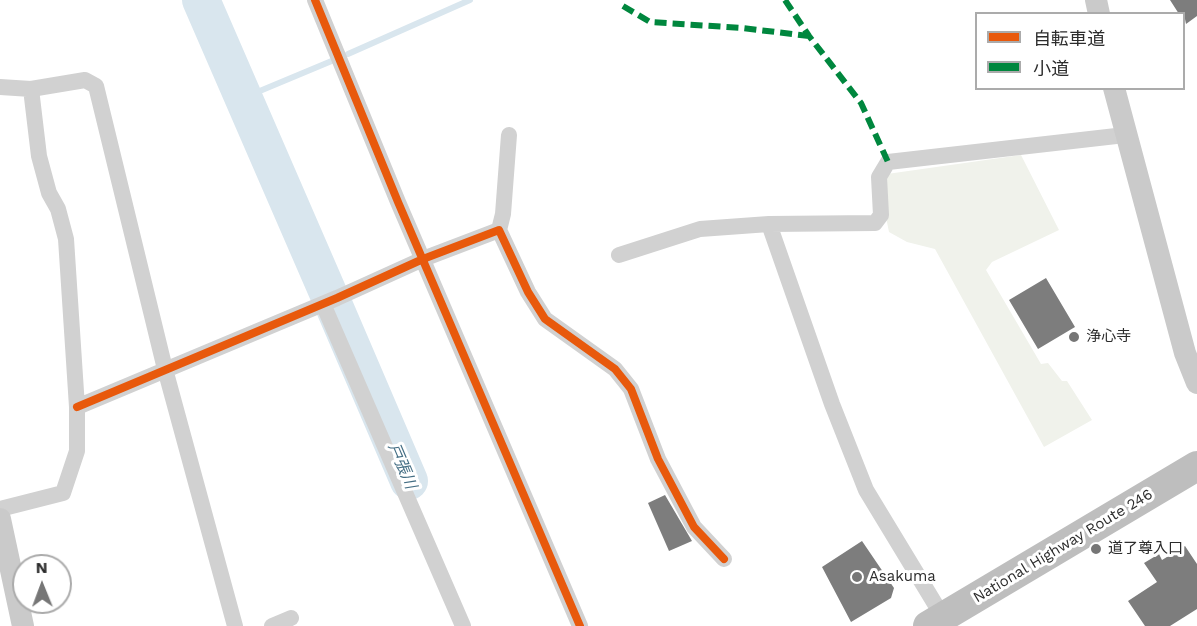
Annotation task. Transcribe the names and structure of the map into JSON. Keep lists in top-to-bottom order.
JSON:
{
  "streets": {
    "highway": ["National Highway Route 246"]
  },
  "water": ["戸張川"],
  "places": ["浄心寺", "道了尊入口", "Asakuma"],
  "legend": ["自転車道", "小道"],
  "north": "top"
}
